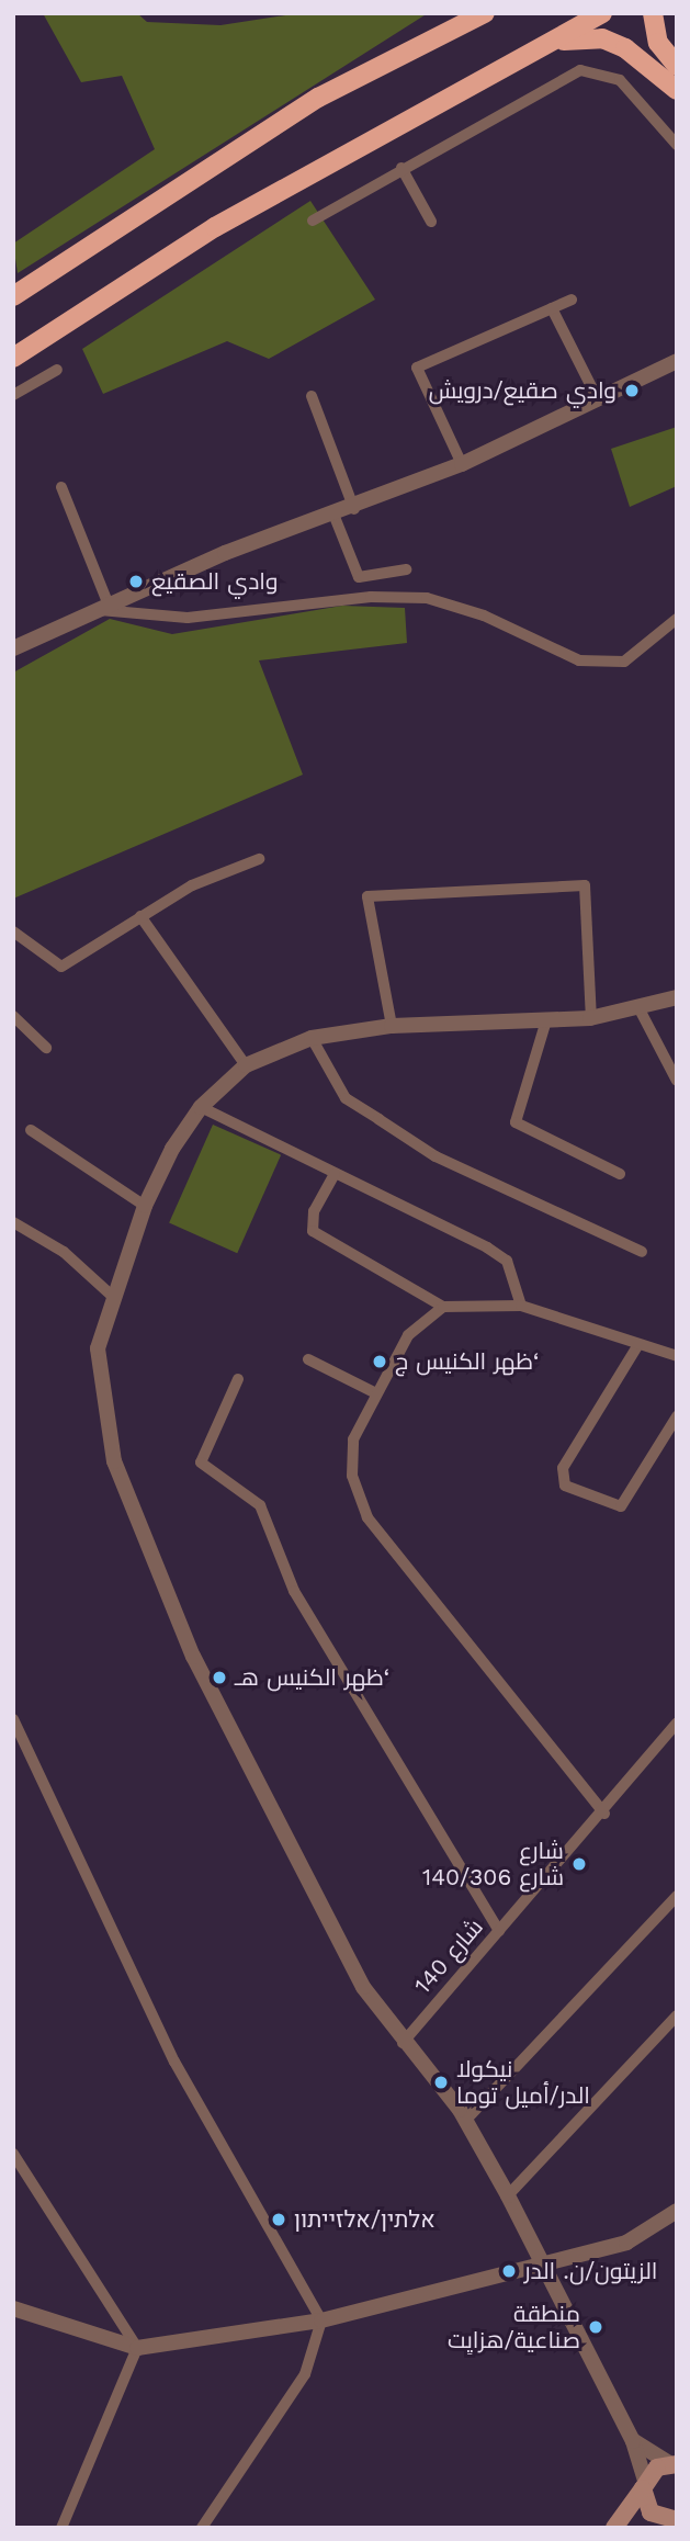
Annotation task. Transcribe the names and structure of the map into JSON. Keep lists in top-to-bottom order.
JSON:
{
  "streets": {
    "street": ["شارع 140"]
  },
  "places": [
    "وادي صقيع/درويش",
    "وادي الصقيع",
    "ظهر الكنيس ج‘",
    "ظهر الكنيس هـ‘",
    "شارع 140/شارع 306",
    "نيكولا الدر/أميل توما",
    "אלתין/אלזייתון",
    "الزيتون/ن. الدر",
    "منطقة صناعية/هزايِت"
  ]
}
